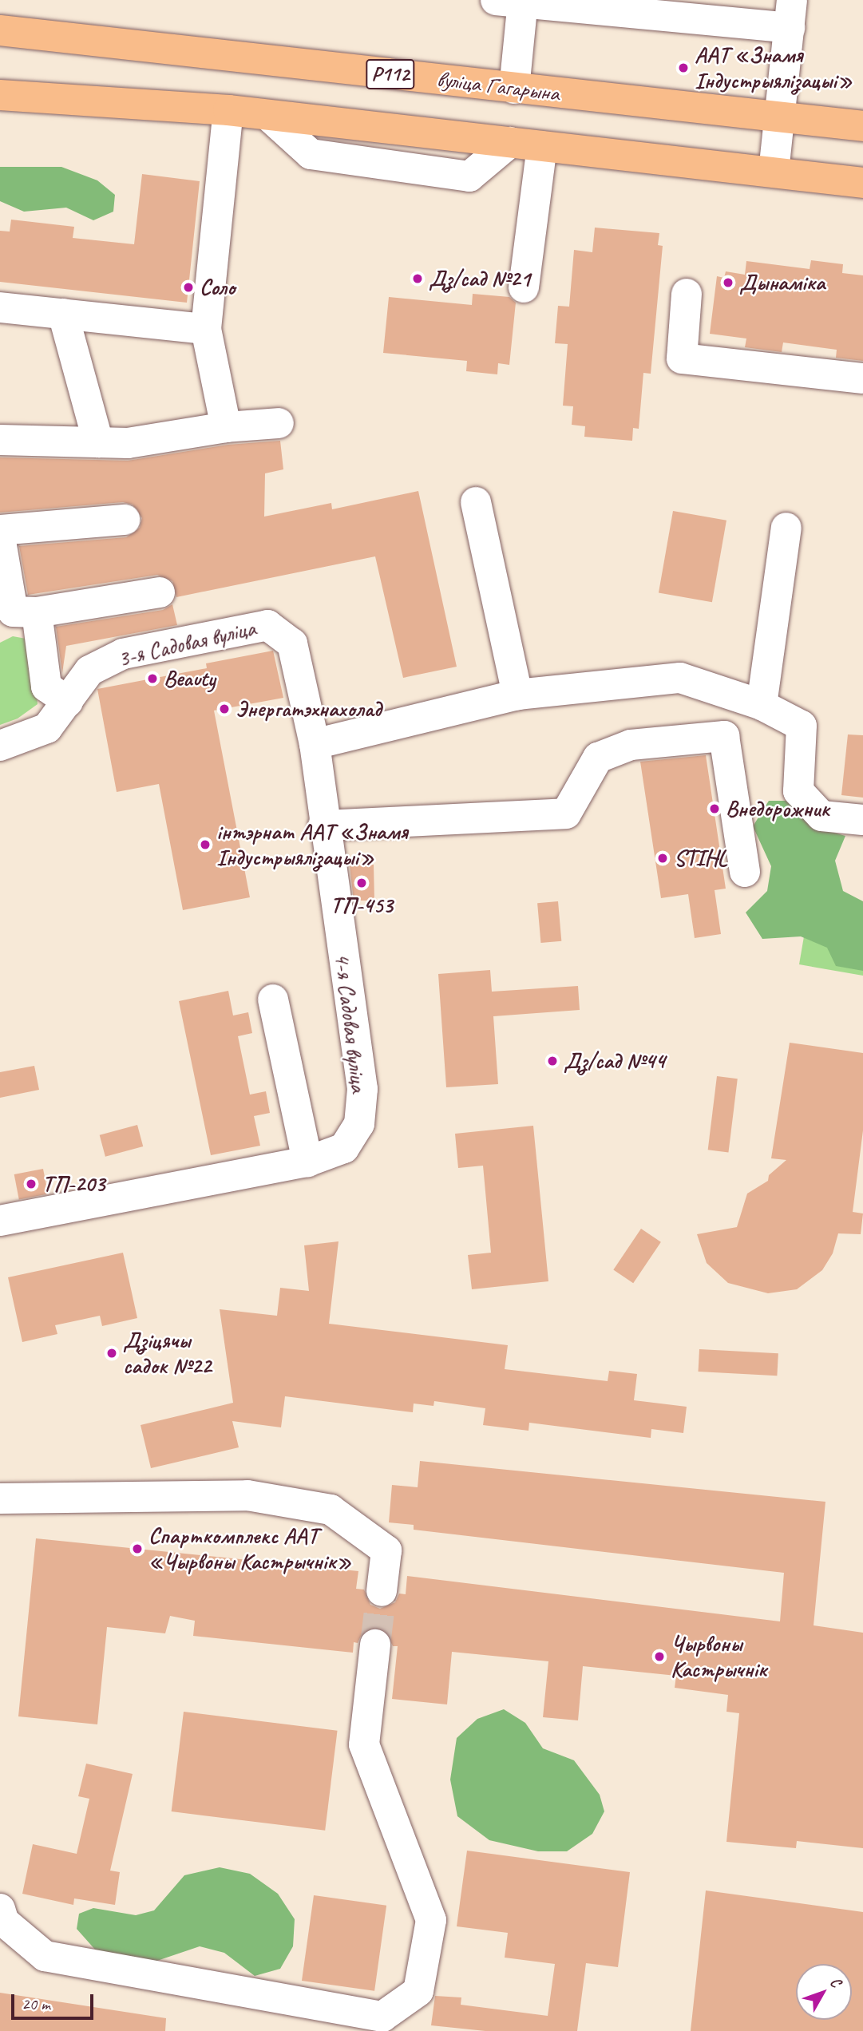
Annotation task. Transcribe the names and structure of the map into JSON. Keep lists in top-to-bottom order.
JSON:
{
  "streets": {
    "main road": ["Р112", "вуліца Гагарына"],
    "street": ["3-я Садовая вуліца", "4-я Садовая вуліца"]
  },
  "crossings": [
    ["3-я Садовая вуліца", "4-я Садовая вуліца"]
  ],
  "places": [
    "ААТ «Знамя Індустрыялізацыі»",
    "Дз/сад №21",
    "Дынаміка",
    "Соло",
    "Beauty",
    "Энергатэхнахолад",
    "Внедорожник",
    "інтэрнат ААТ «Знамя Індустрыялізацыі»",
    "STIHL",
    "ТП-453",
    "Дз/сад №44",
    "ТП-203",
    "Дзіцячы садок №22",
    "Спарткомплекс ААТ «Чырвоны Кастрычнік»",
    "Чырвоны Кастрычнік"
  ],
  "scale_bar": "20 m",
  "north": "top right"
}
